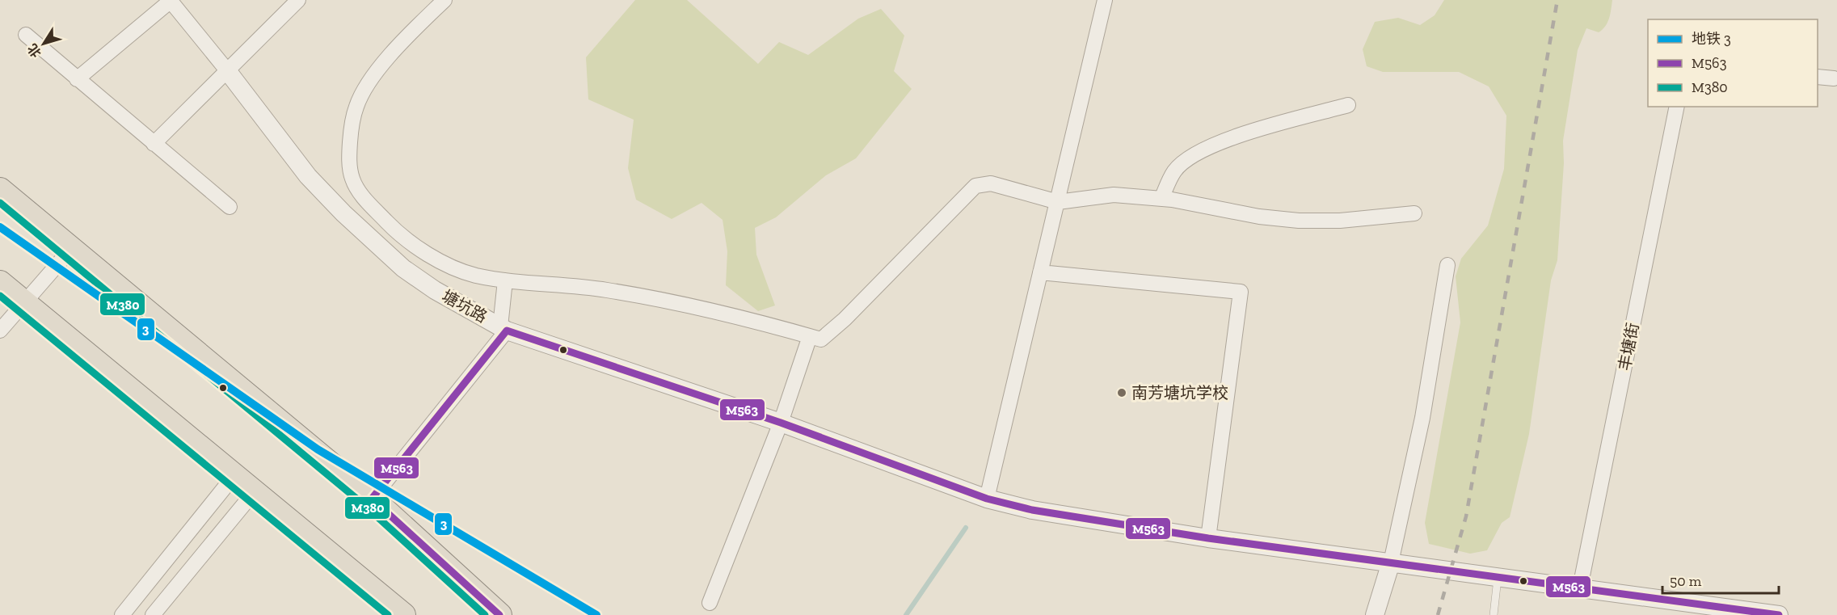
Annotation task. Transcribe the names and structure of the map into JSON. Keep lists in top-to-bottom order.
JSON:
{
  "streets": {
    "street": ["塘坑路", "丰塘街"]
  },
  "crossings": [
    ["塘坑路", "丰塘街"]
  ],
  "places": ["南芳塘坑学校"],
  "lines": ["transit line M380", "metro line 3", "transit line M563"],
  "legend": ["地铁 3", "M563", "M380"],
  "scale_bar": "50 m",
  "north": "bottom left"
}
